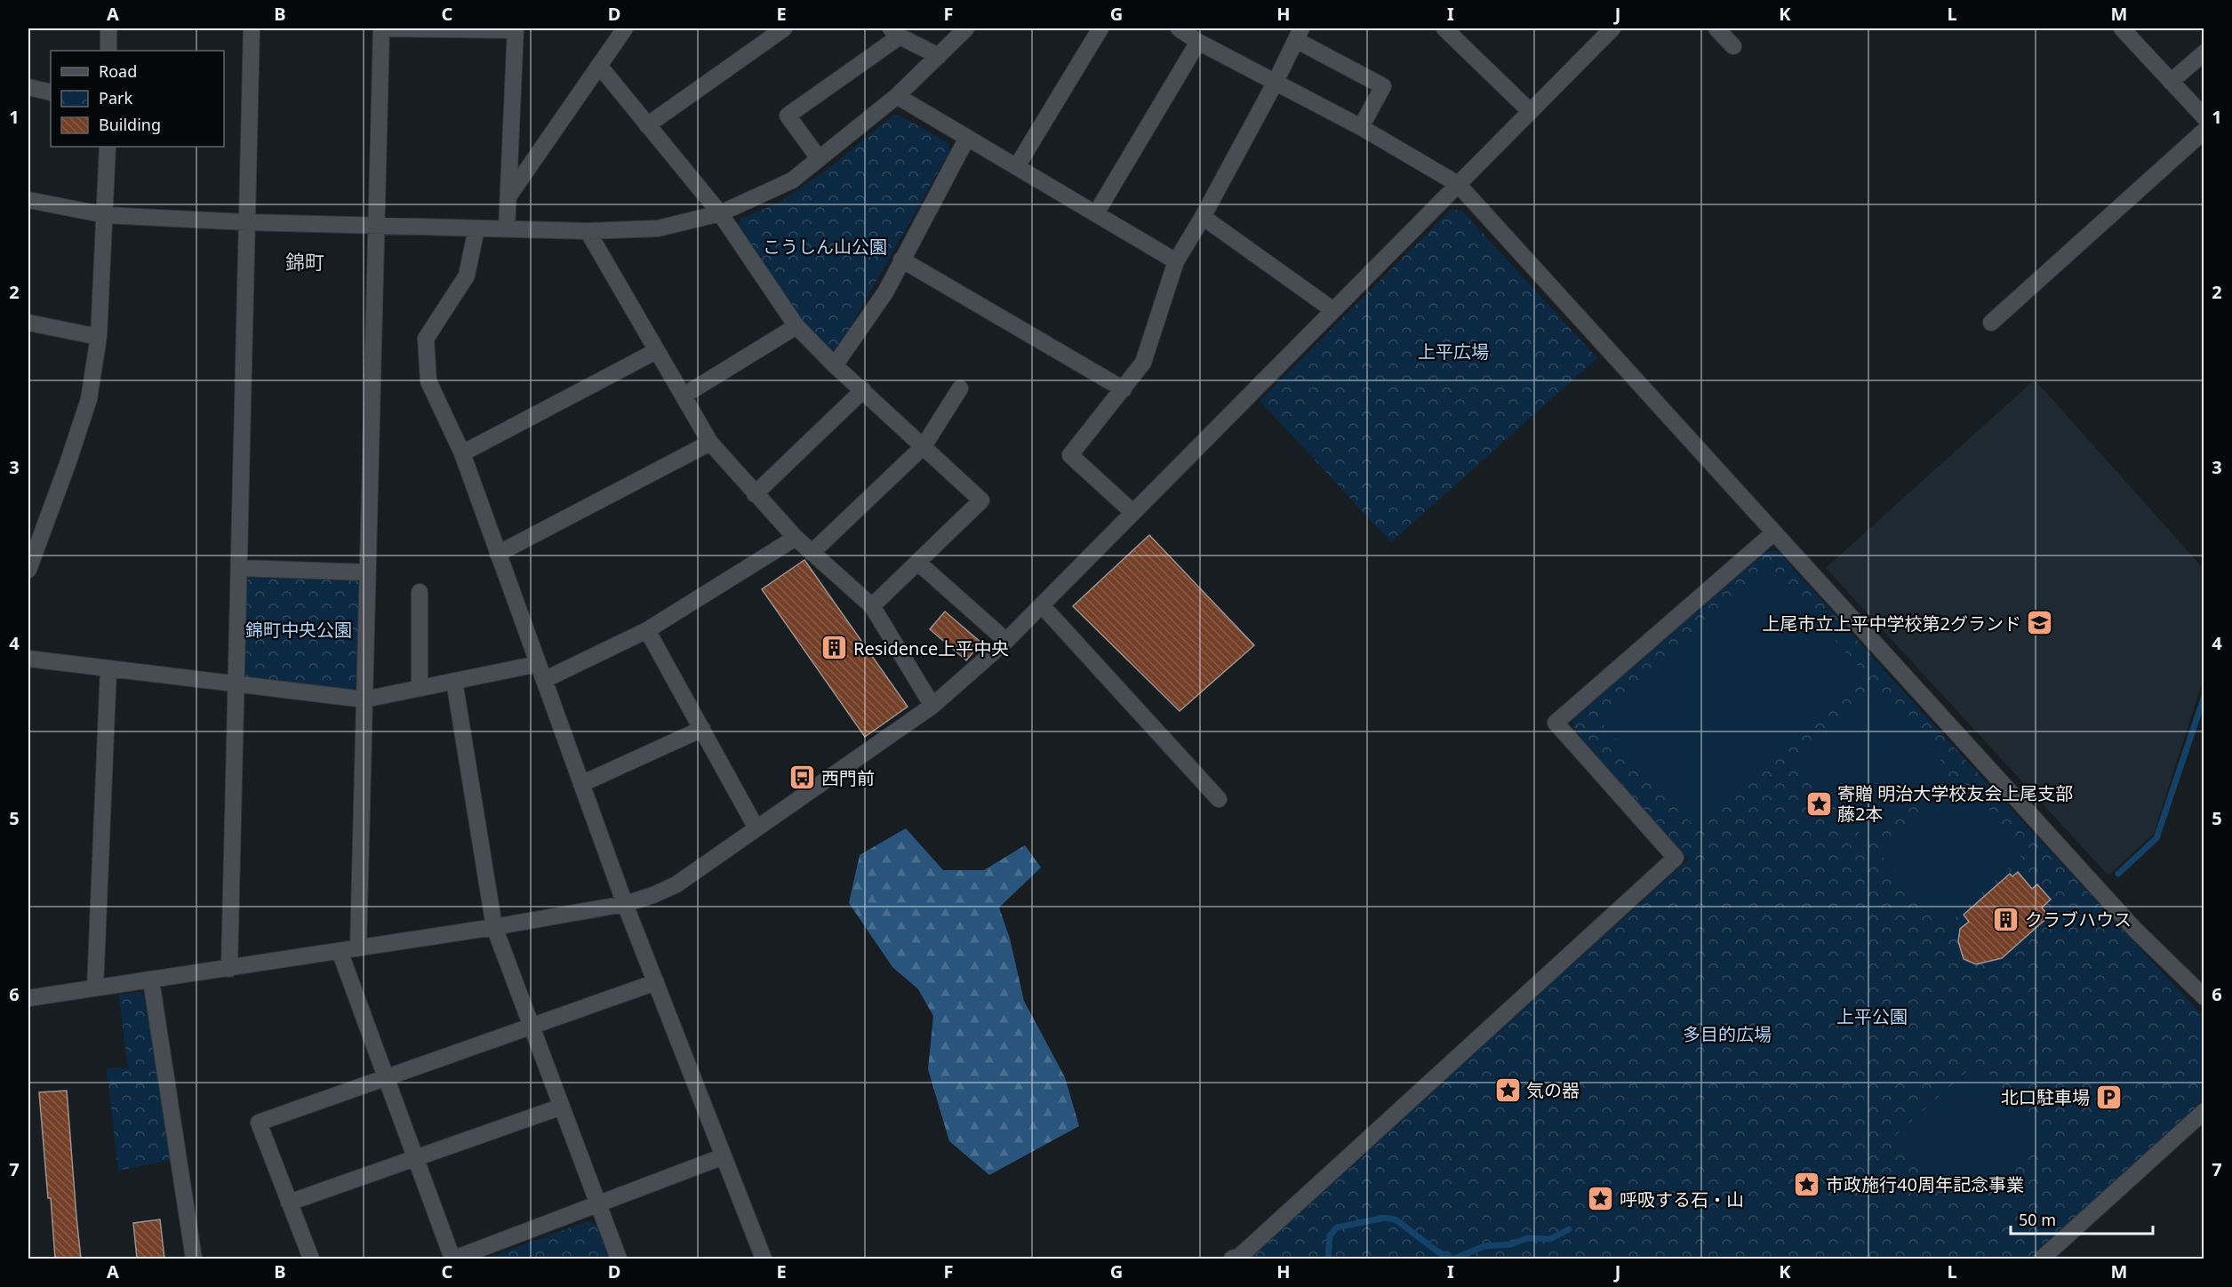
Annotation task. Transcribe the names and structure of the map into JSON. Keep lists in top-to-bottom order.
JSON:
{
  "districts": ["錦町"],
  "parks": [
    "こうしん山公園",
    "上平広場",
    "錦町中央公園",
    "上平公園",
    "多目的広場"
  ],
  "places": {
    "school or university": ["上尾市立上平中学校第2グランド"],
    "building": ["Residence上平中央", "クラブハウス"],
    "bus stop": ["西門前"],
    "place": [
      "寄贈 明治大学校友会上尾支部 藤2本",
      "気の器",
      "市政施行40周年記念事業",
      "呼吸する石・山"
    ],
    "parking": ["北口駐車場"]
  },
  "legend": ["Road", "Park", "Building"],
  "scale_bar": "50 m",
  "grid": {
    "columns": [
      "A",
      "B",
      "C",
      "D",
      "E",
      "F",
      "G",
      "H",
      "I",
      "J",
      "K",
      "L",
      "M"
    ],
    "rows": [
      "1",
      "2",
      "3",
      "4",
      "5",
      "6",
      "7"
    ]
  }
}
